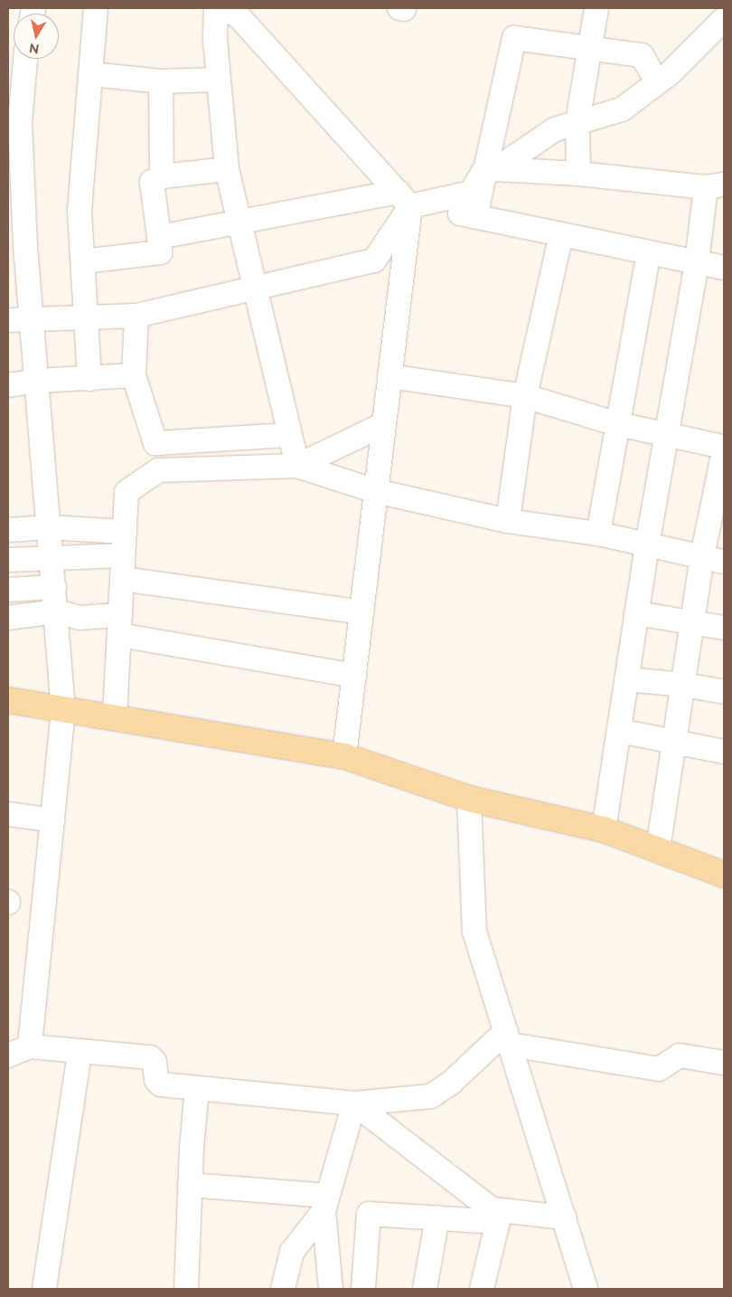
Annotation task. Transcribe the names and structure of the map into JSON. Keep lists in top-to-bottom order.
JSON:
{
  "north": "bottom"
}
